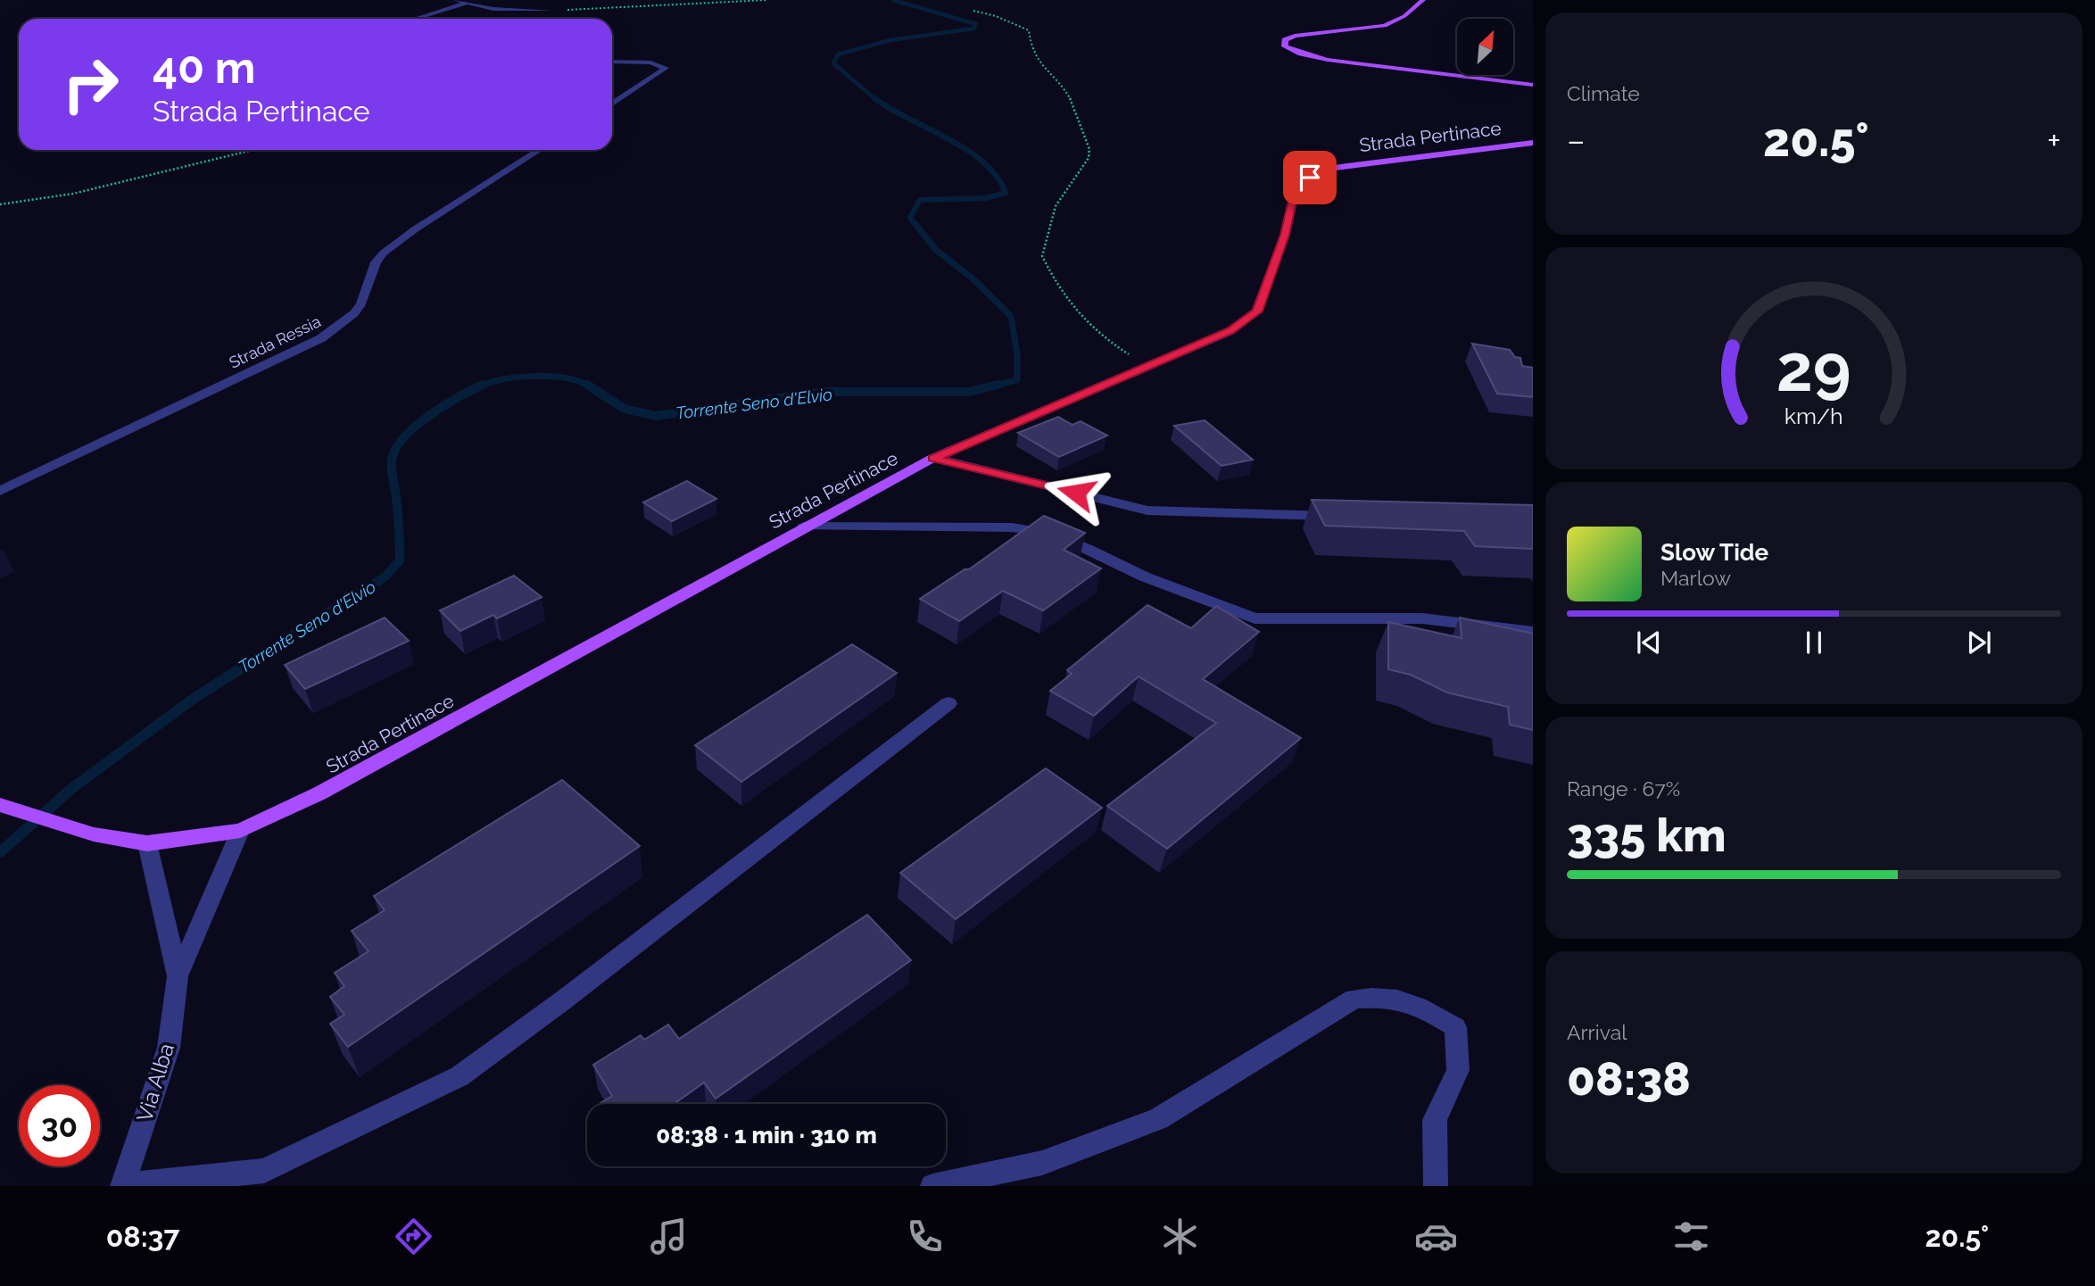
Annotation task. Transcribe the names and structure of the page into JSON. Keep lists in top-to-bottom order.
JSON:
{
  "streets": {
    "main road": ["Strada Pertinace"],
    "street": ["Strada Ressia", "Via Alba"]
  },
  "crossings": [
    ["Strada Pertinace", "Via Alba"]
  ],
  "water": ["Torrente Seno d'Elvio"],
  "north": "top right",
  "page": {
    "tile": [
      "Climate",
      ["Range · 67%", "335 km"],
      ["Arrival", "08:38"]
    ],
    "turn": ["40 m", "Strada Pertinace"],
    "heat": ["−", "20.5°", "+"],
    "song": ["Slow Tide", "Marlow"],
    "limit": "30",
    "trip": "08:38 · 1 min · 310 m",
    "tabs": ["08:37", "20.5°"],
    "gauge": ["29", "km/h"]
  }
}
